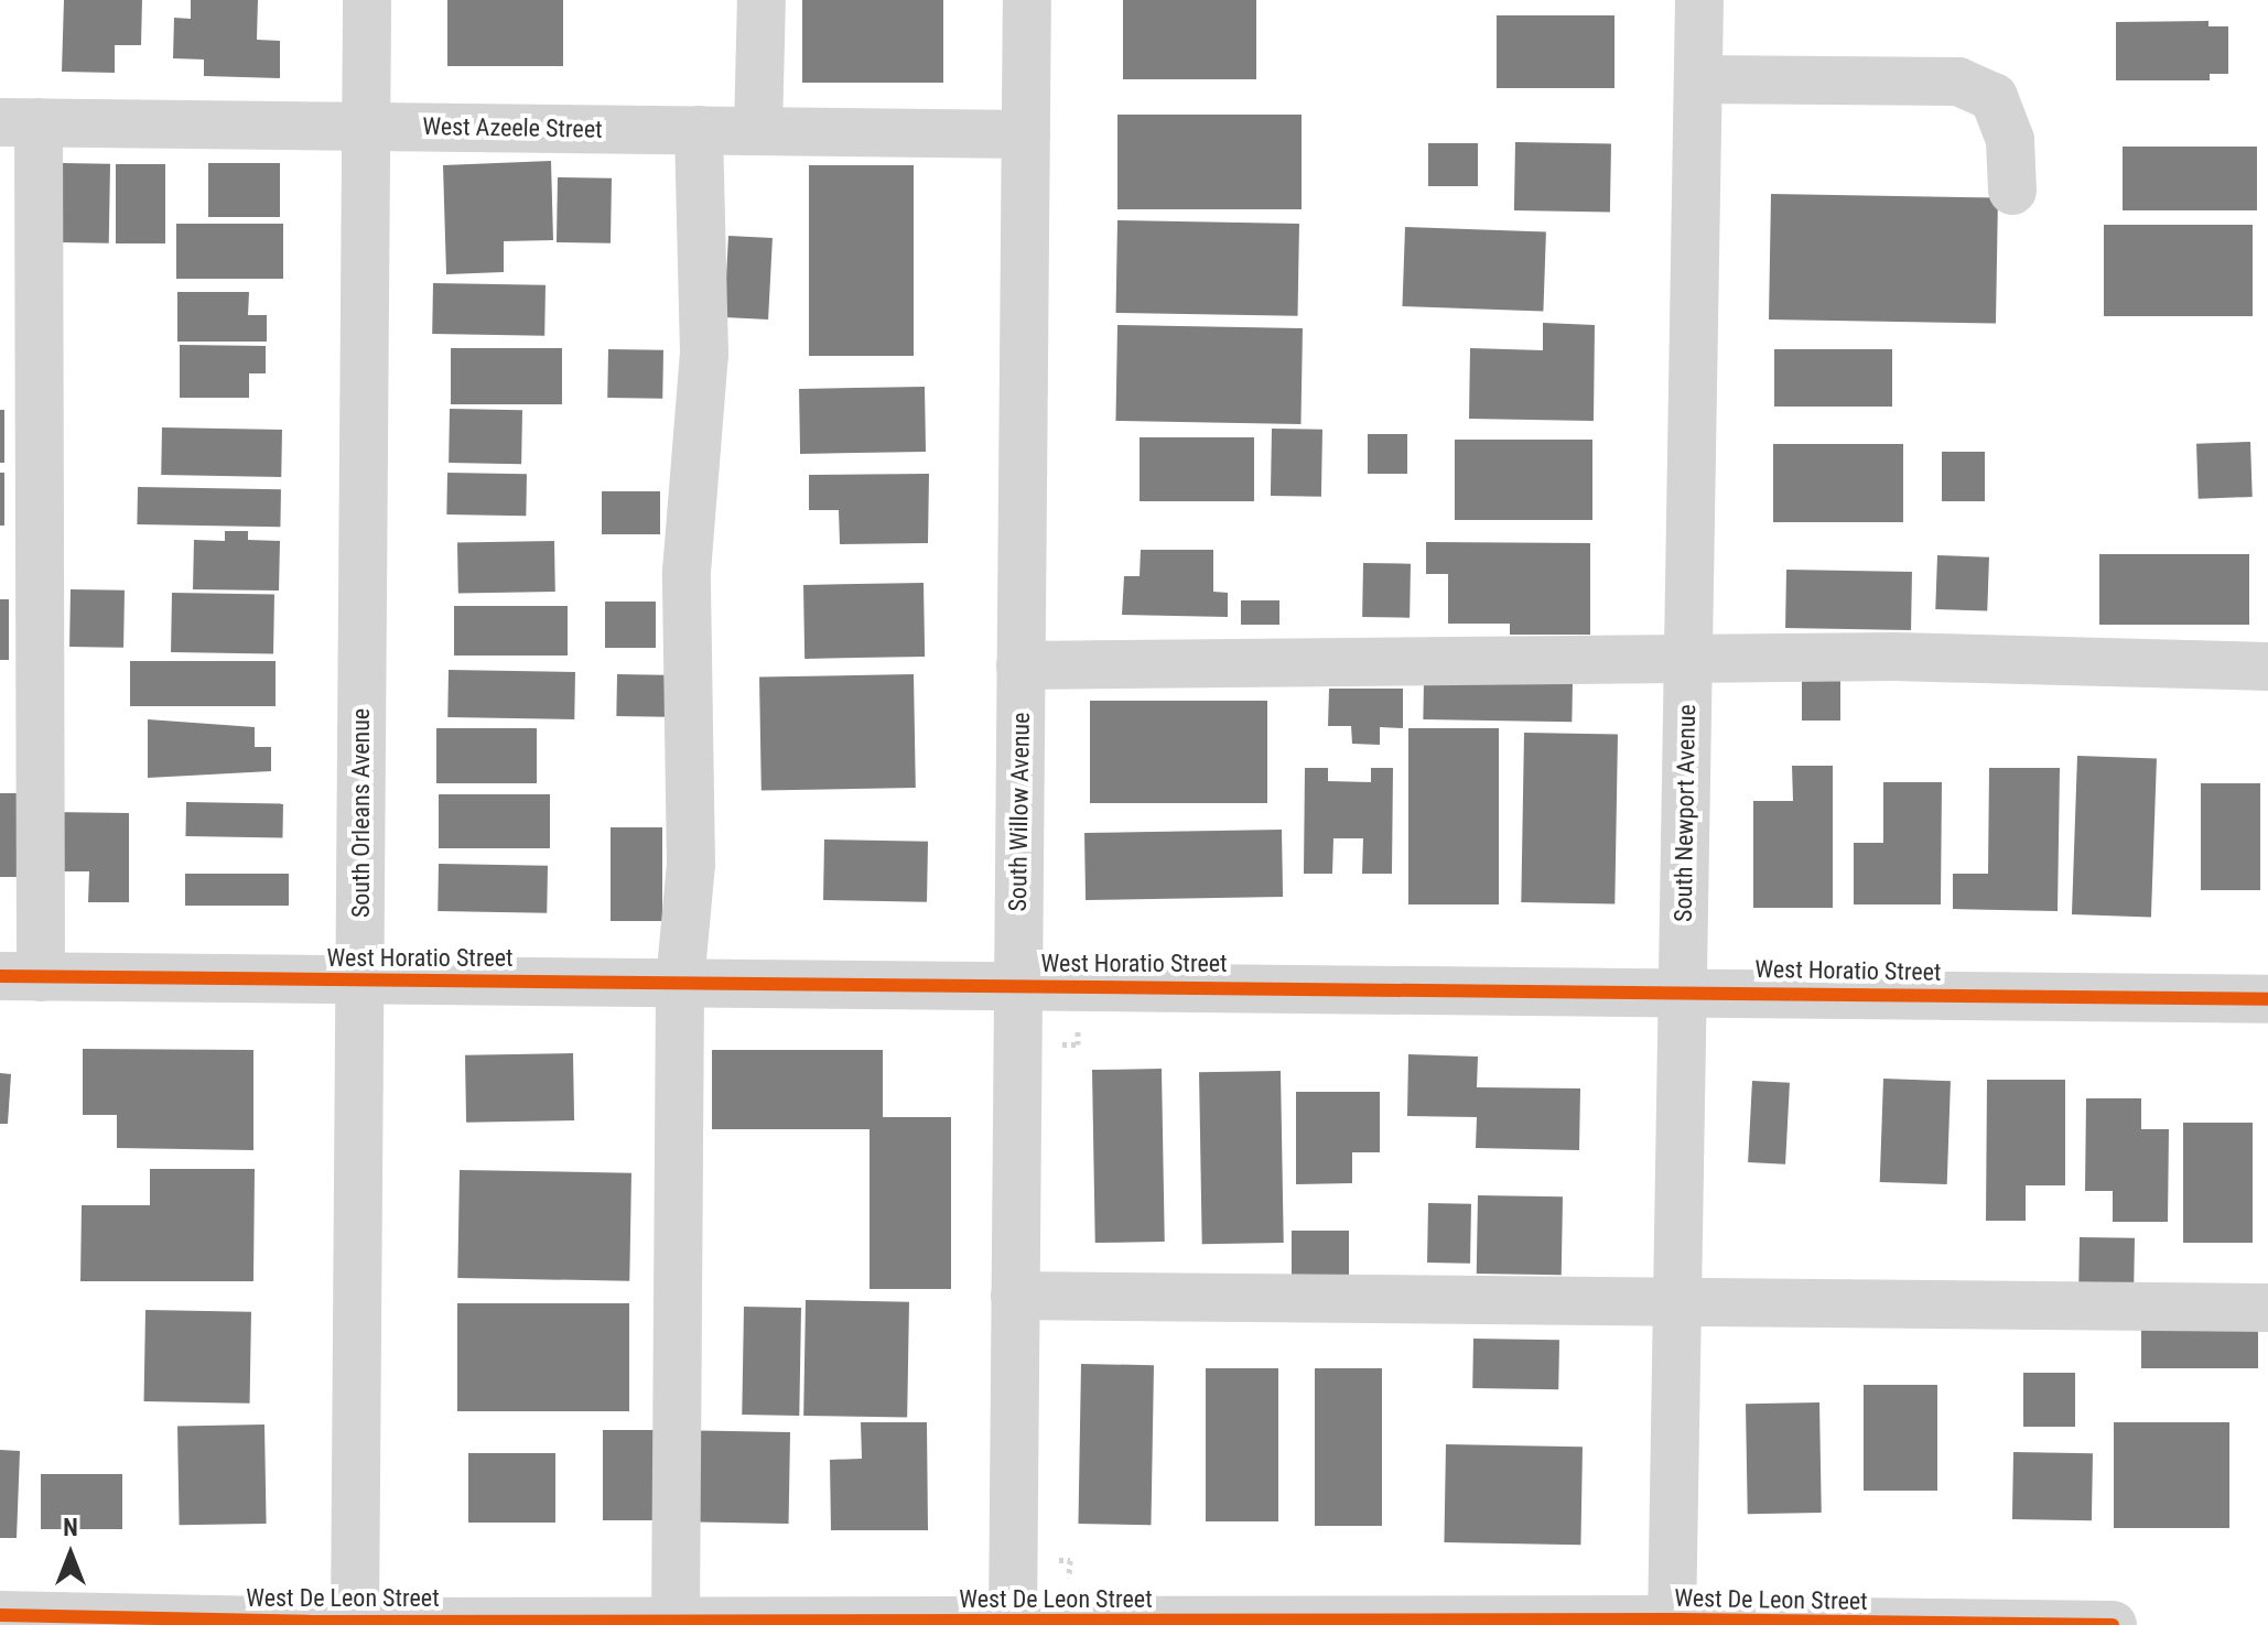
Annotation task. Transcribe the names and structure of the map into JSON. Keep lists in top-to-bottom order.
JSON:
{
  "streets": {
    "street": [
      "West Azeele Street",
      "South Willow Avenue",
      "South Orleans Avenue",
      "South Newport Avenue",
      "West Horatio Street",
      "West De Leon Street"
    ]
  },
  "crossings": [
    ["West Azeele Street", "South Willow Avenue"],
    ["West Azeele Street", "South Orleans Avenue"],
    ["South Willow Avenue", "West Horatio Street"],
    ["South Willow Avenue", "West De Leon Street"],
    ["South Orleans Avenue", "West Horatio Street"],
    ["South Orleans Avenue", "West De Leon Street"],
    ["South Newport Avenue", "West Horatio Street"],
    ["South Newport Avenue", "West De Leon Street"]
  ],
  "north": "top"
}
